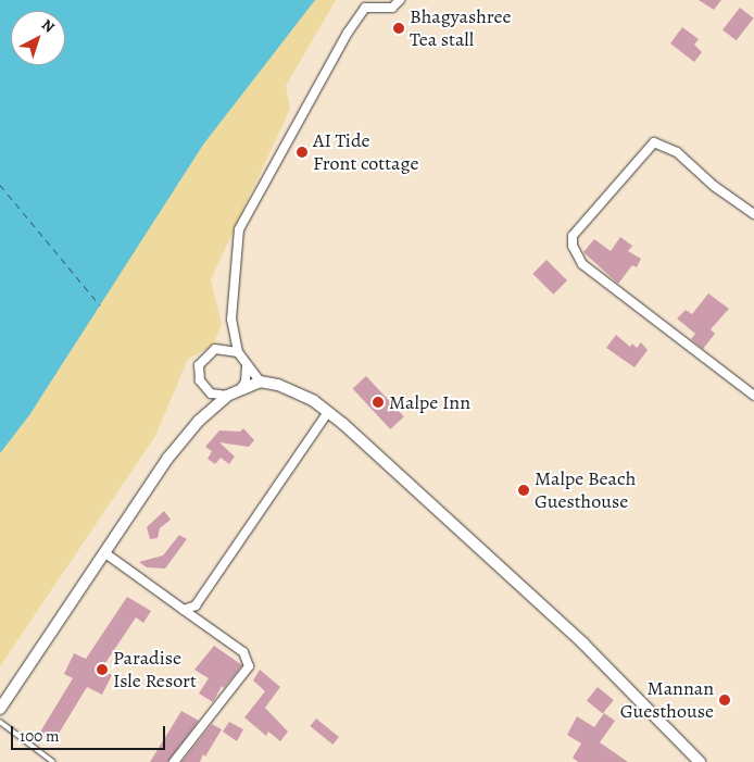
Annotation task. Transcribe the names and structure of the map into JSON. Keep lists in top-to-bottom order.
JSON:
{
  "places": [
    "Bhagyashree Tea stall",
    "AI Tide Front cottage",
    "Malpe Inn",
    "Malpe Beach Guesthouse",
    "Paradise Isle Resort",
    "Mannan Guesthouse"
  ],
  "scale_bar": "100 m",
  "north": "top right"
}
